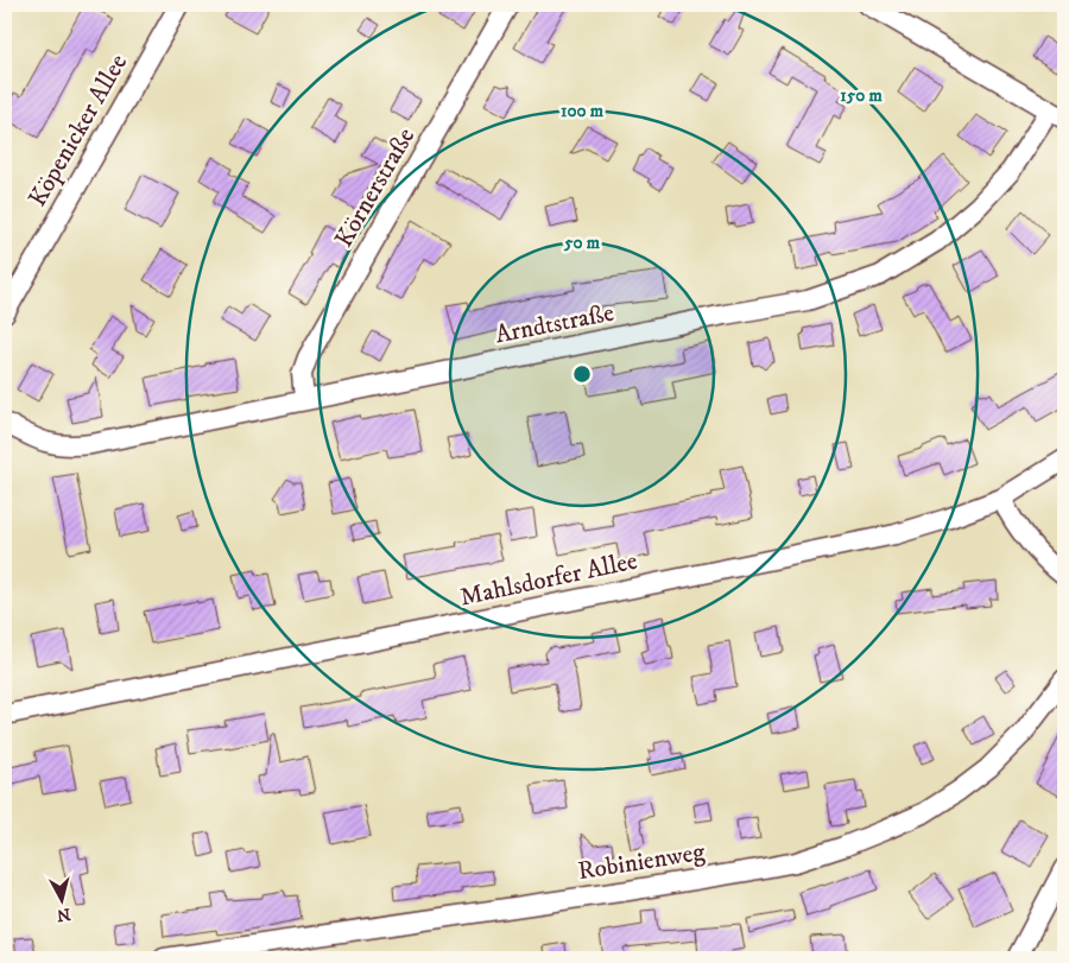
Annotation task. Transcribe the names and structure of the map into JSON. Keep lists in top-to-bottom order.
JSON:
{
  "streets": {
    "street": [
      "Köpenicker Allee",
      "Körnerstraße",
      "Arndtstraße",
      "Mahlsdorfer Allee",
      "Robinienweg"
    ]
  },
  "crossings": [
    ["Körnerstraße", "Arndtstraße"]
  ],
  "north": "bottom",
  "rings": ["150 m", "100 m", "50 m"]
}
